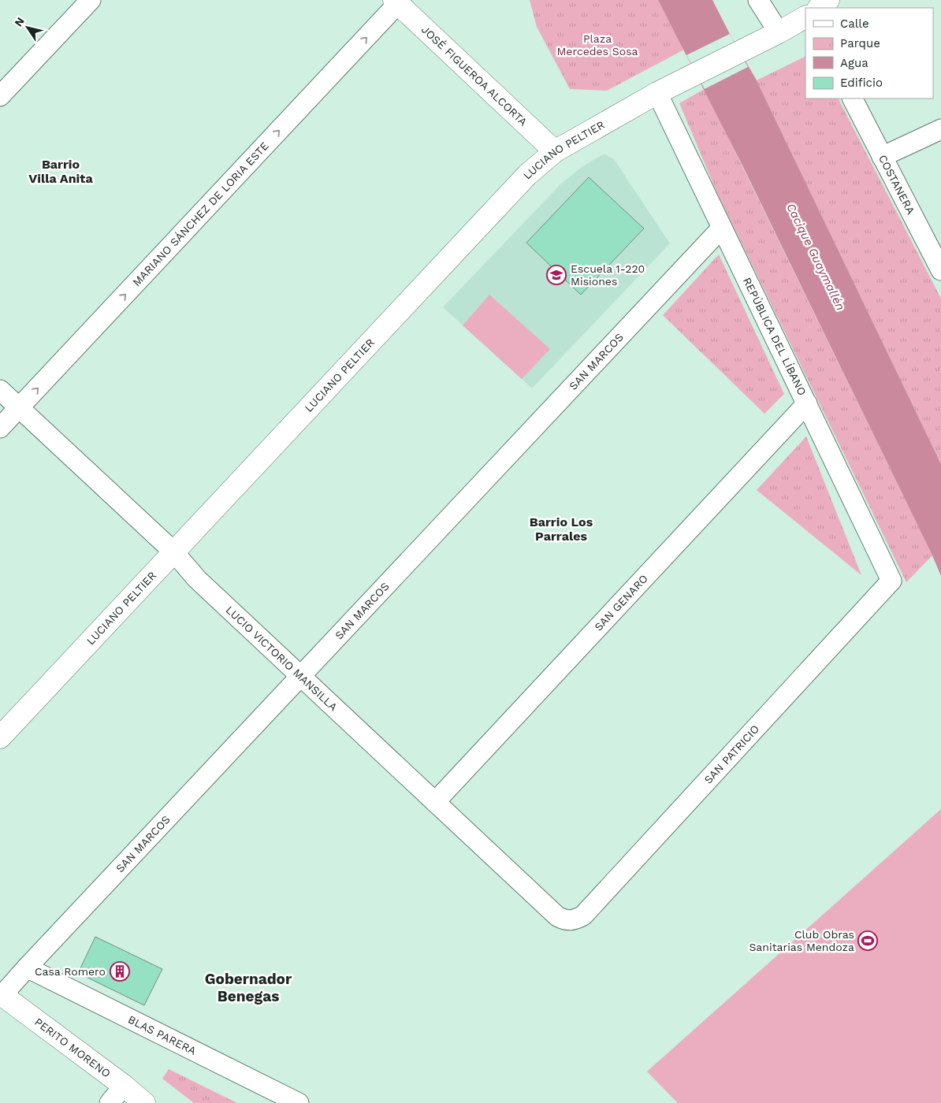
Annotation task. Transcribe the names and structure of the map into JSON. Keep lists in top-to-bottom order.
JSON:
{
  "streets": {
    "street": [
      "JOSÉ FIGUEROA ALCORTA",
      "LUCIANO PELTIER",
      "COSTANERA",
      "MARIANO SÁNCHEZ DE LORIA ESTE",
      "REPÚBLICA DEL LÍBANO",
      "SAN MARCOS",
      "SAN GENARO",
      "LUCIO VICTORIO MANSILLA",
      "SAN PATRICIO",
      "BLAS PARERA",
      "PERITO MORENO"
    ]
  },
  "crossings": [
    ["JOSÉ FIGUEROA ALCORTA", "LUCIANO PELTIER"],
    ["JOSÉ FIGUEROA ALCORTA", "MARIANO SÁNCHEZ DE LORIA ESTE"],
    ["LUCIANO PELTIER", "REPÚBLICA DEL LÍBANO"],
    ["LUCIANO PELTIER", "LUCIO VICTORIO MANSILLA"],
    ["MARIANO SÁNCHEZ DE LORIA ESTE", "LUCIO VICTORIO MANSILLA"],
    ["REPÚBLICA DEL LÍBANO", "SAN MARCOS"],
    ["REPÚBLICA DEL LÍBANO", "SAN GENARO"],
    ["REPÚBLICA DEL LÍBANO", "SAN PATRICIO"],
    ["SAN MARCOS", "LUCIO VICTORIO MANSILLA"],
    ["SAN MARCOS", "BLAS PARERA"],
    ["SAN MARCOS", "PERITO MORENO"],
    ["SAN GENARO", "LUCIO VICTORIO MANSILLA"],
    ["LUCIO VICTORIO MANSILLA", "SAN PATRICIO"]
  ],
  "one_way": ["MARIANO SÁNCHEZ DE LORIA ESTE"],
  "districts": ["Barrio Villa Anita", "Barrio Los Parrales", "Gobernador Benegas"],
  "water": ["Cacique Guaymallén"],
  "parks": ["Plaza Mercedes Sosa"],
  "places": {
    "school or university": ["Escuela 1-220 Misiones"],
    "sports": ["Club Obras Sanitarias Mendoza"],
    "building": ["Casa Romero"]
  },
  "legend": [
    "Calle",
    "Parque",
    "Agua",
    "Edificio"
  ],
  "north": "top left"
}
